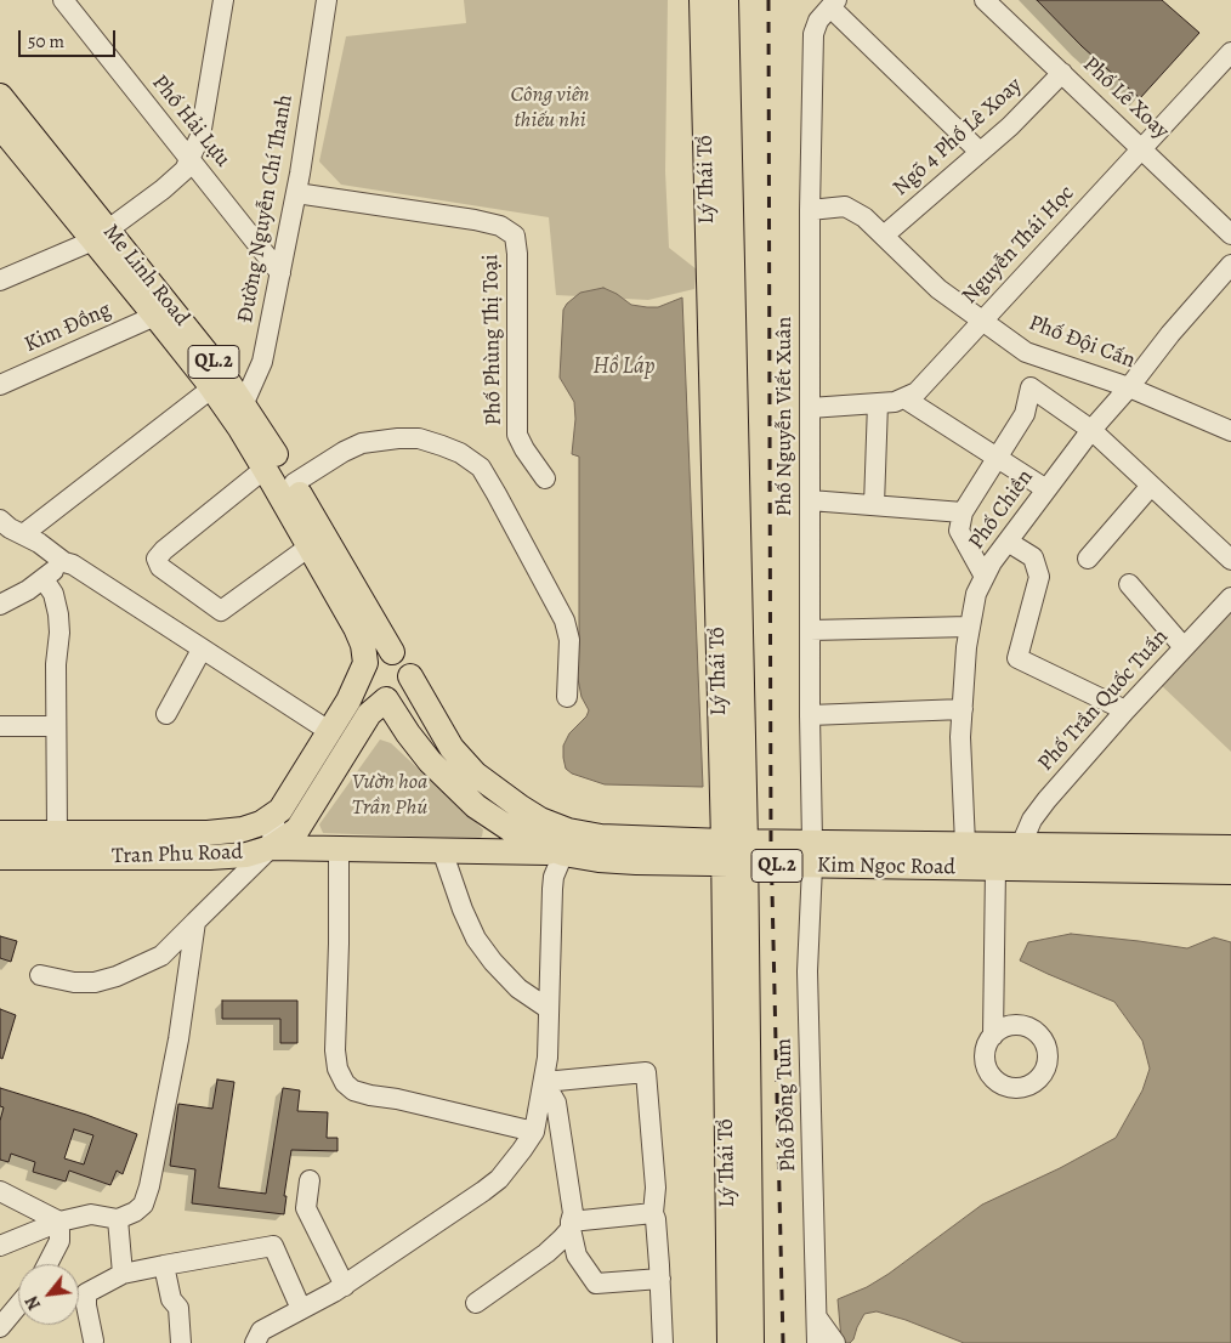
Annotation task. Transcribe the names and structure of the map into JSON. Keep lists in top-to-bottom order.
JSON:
{
  "streets": {
    "main road": [
      "Lý Thái Tổ",
      "Me Linh Road",
      "QL.2",
      "Tran Phu Road",
      "Kim Ngoc Road"
    ],
    "street": [
      "Phố Lê Xoay",
      "Phố Hải Lựu",
      "Ngõ 4 Phố Lê Xoay",
      "Đường Nguyễn Chí Thanh",
      "Nguyễn Thái Học",
      "Kim Đồng",
      "Phố Phùng Thị Toại",
      "Phố Đội Cấn",
      "Phố Nguyễn Viết Xuân",
      "Phố Chiền",
      "Phố Trần Quốc Tuấn",
      "Phố Đồng Tum"
    ]
  },
  "crossings": [
    ["Phố Lê Xoay", "Ngõ 4 Phố Lê Xoay"],
    ["Phố Lê Xoay", "Nguyễn Thái Học"],
    ["Phố Hải Lựu", "Đường Nguyễn Chí Thanh"],
    ["Ngõ 4 Phố Lê Xoay", "Phố Đội Cấn"],
    ["Lý Thái Tổ", "Kim Ngoc Road"],
    ["Đường Nguyễn Chí Thanh", "Me Linh Road"],
    ["Đường Nguyễn Chí Thanh", "Phố Phùng Thị Toại"],
    ["Nguyễn Thái Học", "Phố Đội Cấn"],
    ["Nguyễn Thái Học", "Phố Nguyễn Viết Xuân"],
    ["Me Linh Road", "Kim Đồng"],
    ["Me Linh Road", "QL.2"],
    ["Me Linh Road", "Tran Phu Road"],
    ["Me Linh Road", "Kim Ngoc Road"],
    ["Phố Đội Cấn", "Phố Nguyễn Viết Xuân"],
    ["Phố Đội Cấn", "Phố Chiền"],
    ["QL.2", "Tran Phu Road"],
    ["QL.2", "Kim Ngoc Road"],
    ["Phố Nguyễn Viết Xuân", "Kim Ngoc Road"],
    ["Phố Nguyễn Viết Xuân", "Phố Đồng Tum"],
    ["Phố Chiền", "Kim Ngoc Road"],
    ["Phố Trần Quốc Tuấn", "Kim Ngoc Road"],
    ["Tran Phu Road", "Kim Ngoc Road"],
    ["Kim Ngoc Road", "Phố Đồng Tum"]
  ],
  "water": ["Hồ Láp"],
  "parks": ["Công viên thiếu nhi", "Vườn hoa Trần Phú"],
  "scale_bar": "50 m",
  "north": "bottom left"
}
